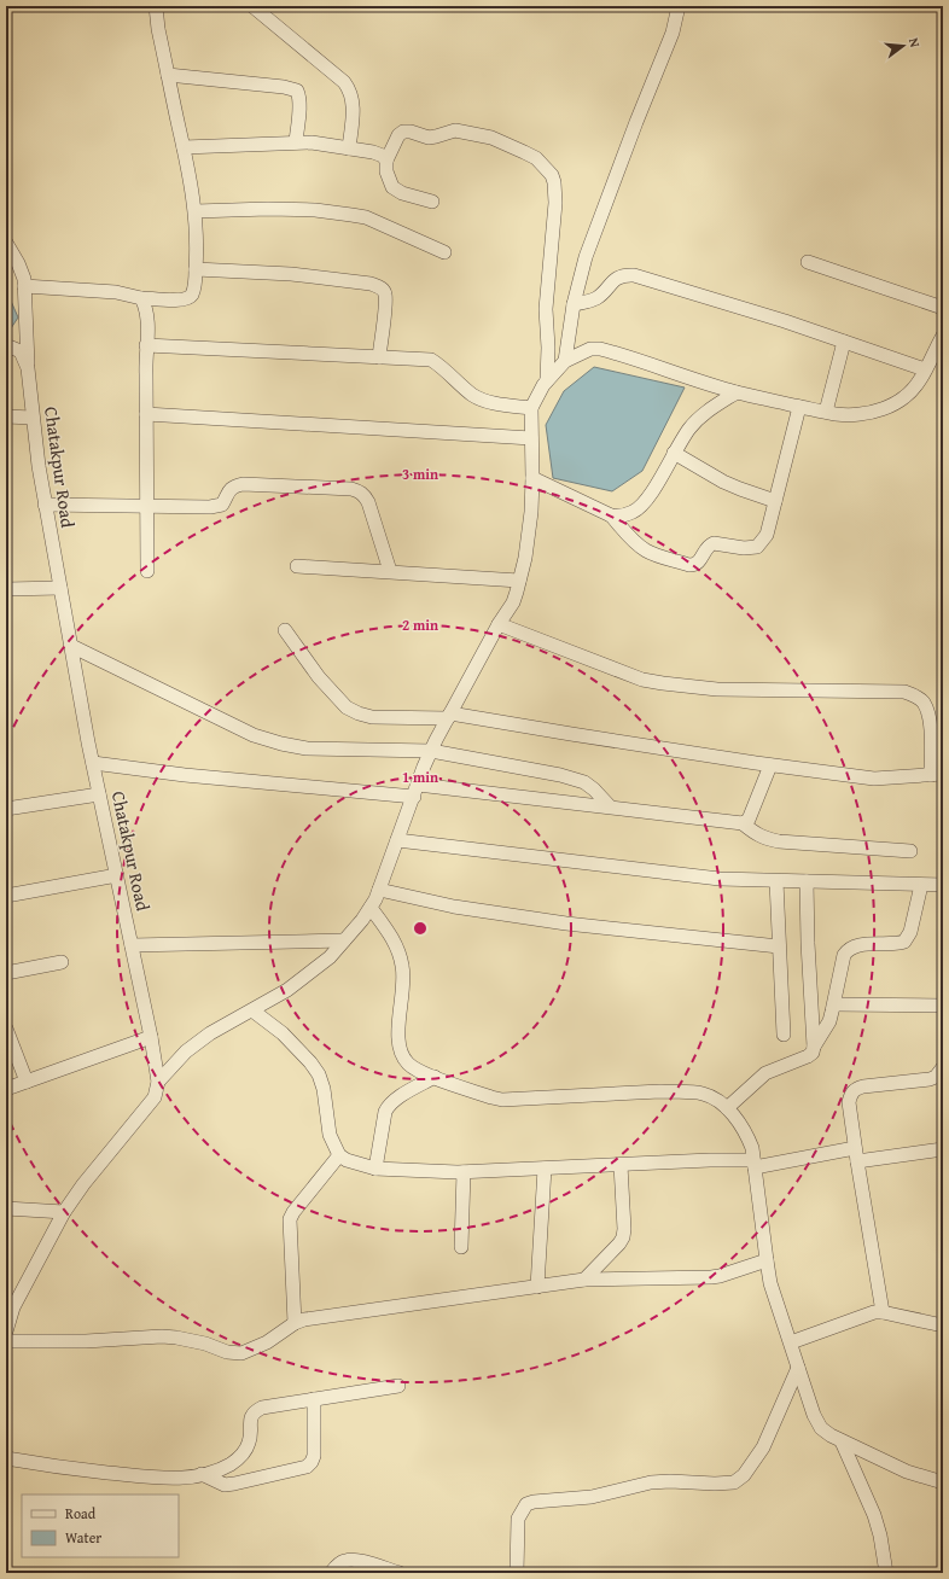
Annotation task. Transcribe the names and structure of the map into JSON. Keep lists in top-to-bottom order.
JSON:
{
  "streets": {
    "street": ["Chatakpur Road"]
  },
  "legend": ["Road", "Water"],
  "north": "right",
  "rings": ["3 min", "2 min", "1 min"]
}
